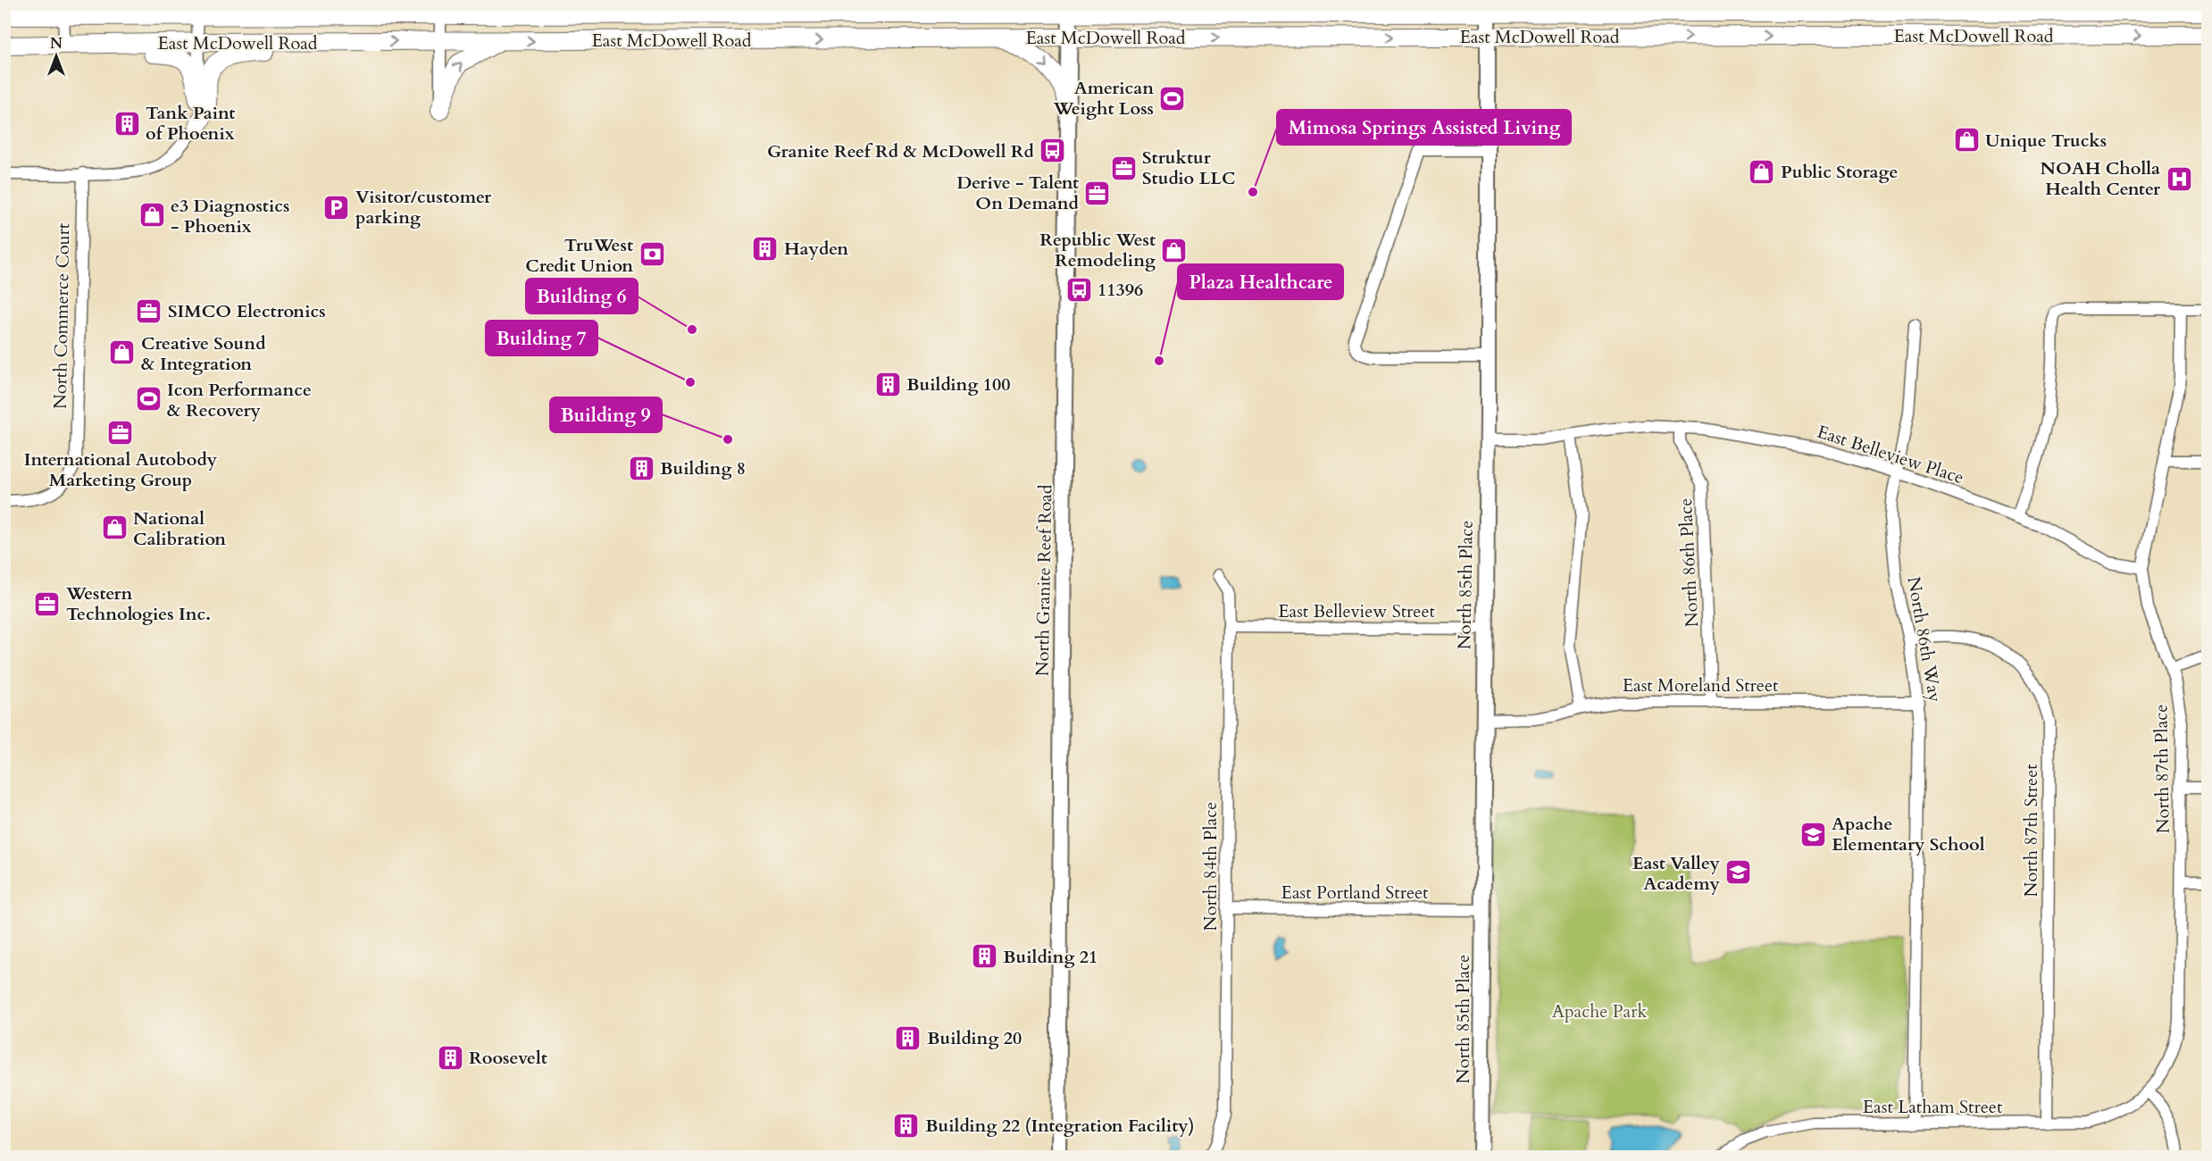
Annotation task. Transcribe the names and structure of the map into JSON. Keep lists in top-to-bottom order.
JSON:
{
  "streets": {
    "main road": ["East McDowell Road"],
    "street": [
      "North Commerce Court",
      "East Belleview Place",
      "North 86th Place",
      "North Granite Reef Road",
      "North 85th Place",
      "East Belleview Street",
      "North 86th Way",
      "East Moreland Street",
      "North 87th Place",
      "North 87th Street",
      "North 84th Place",
      "East Portland Street",
      "East Latham Street"
    ]
  },
  "crossings": [
    ["East McDowell Road", "North Granite Reef Road"],
    ["East McDowell Road", "North 85th Place"],
    ["East Belleview Place", "North 86th Place"],
    ["East Belleview Place", "North 85th Place"],
    ["East Belleview Place", "North 86th Way"],
    ["East Belleview Place", "North 87th Place"],
    ["North 86th Place", "East Moreland Street"],
    ["North 85th Place", "East Belleview Street"],
    ["North 85th Place", "East Moreland Street"],
    ["North 85th Place", "East Portland Street"],
    ["East Belleview Street", "North 84th Place"],
    ["North 86th Way", "East Moreland Street"],
    ["North 86th Way", "North 87th Street"],
    ["North 86th Way", "East Latham Street"],
    ["North 87th Place", "East Latham Street"],
    ["North 87th Street", "East Latham Street"],
    ["North 84th Place", "East Portland Street"]
  ],
  "parks": ["Apache Park"],
  "places": {
    "sports": ["American Weight Loss", "Icon Performance & Recovery"],
    "building": [
      "Tank Paint of Phoenix",
      "Hayden",
      "Building 100",
      "Building 8",
      "Building 21",
      "Building 20",
      "Roosevelt",
      "Building 22 (Integration Facility)"
    ],
    "shop": [
      "Unique Trucks",
      "Public Storage",
      "e3 Diagnostics - Phoenix",
      "Republic West Remodeling",
      "Creative Sound & Integration",
      "National Calibration"
    ],
    "bus stop": ["Granite Reef Rd & McDowell Rd", "11396"],
    "office": [
      "Struktur Studio LLC",
      "Derive - Talent On Demand",
      "SIMCO Electronics",
      "International Autobody Marketing Group",
      "Western Technologies Inc."
    ],
    "hospital": ["NOAH Cholla Health Center"],
    "other": [
      "Mimosa Springs Assisted Living",
      "Building 6",
      "Plaza Healthcare",
      "Building 7",
      "Building 9"
    ],
    "parking": ["Visitor/customer parking"],
    "bank": ["TruWest Credit Union"],
    "school or university": ["Apache Elementary School", "East Valley Academy"]
  },
  "north": "top"
}
